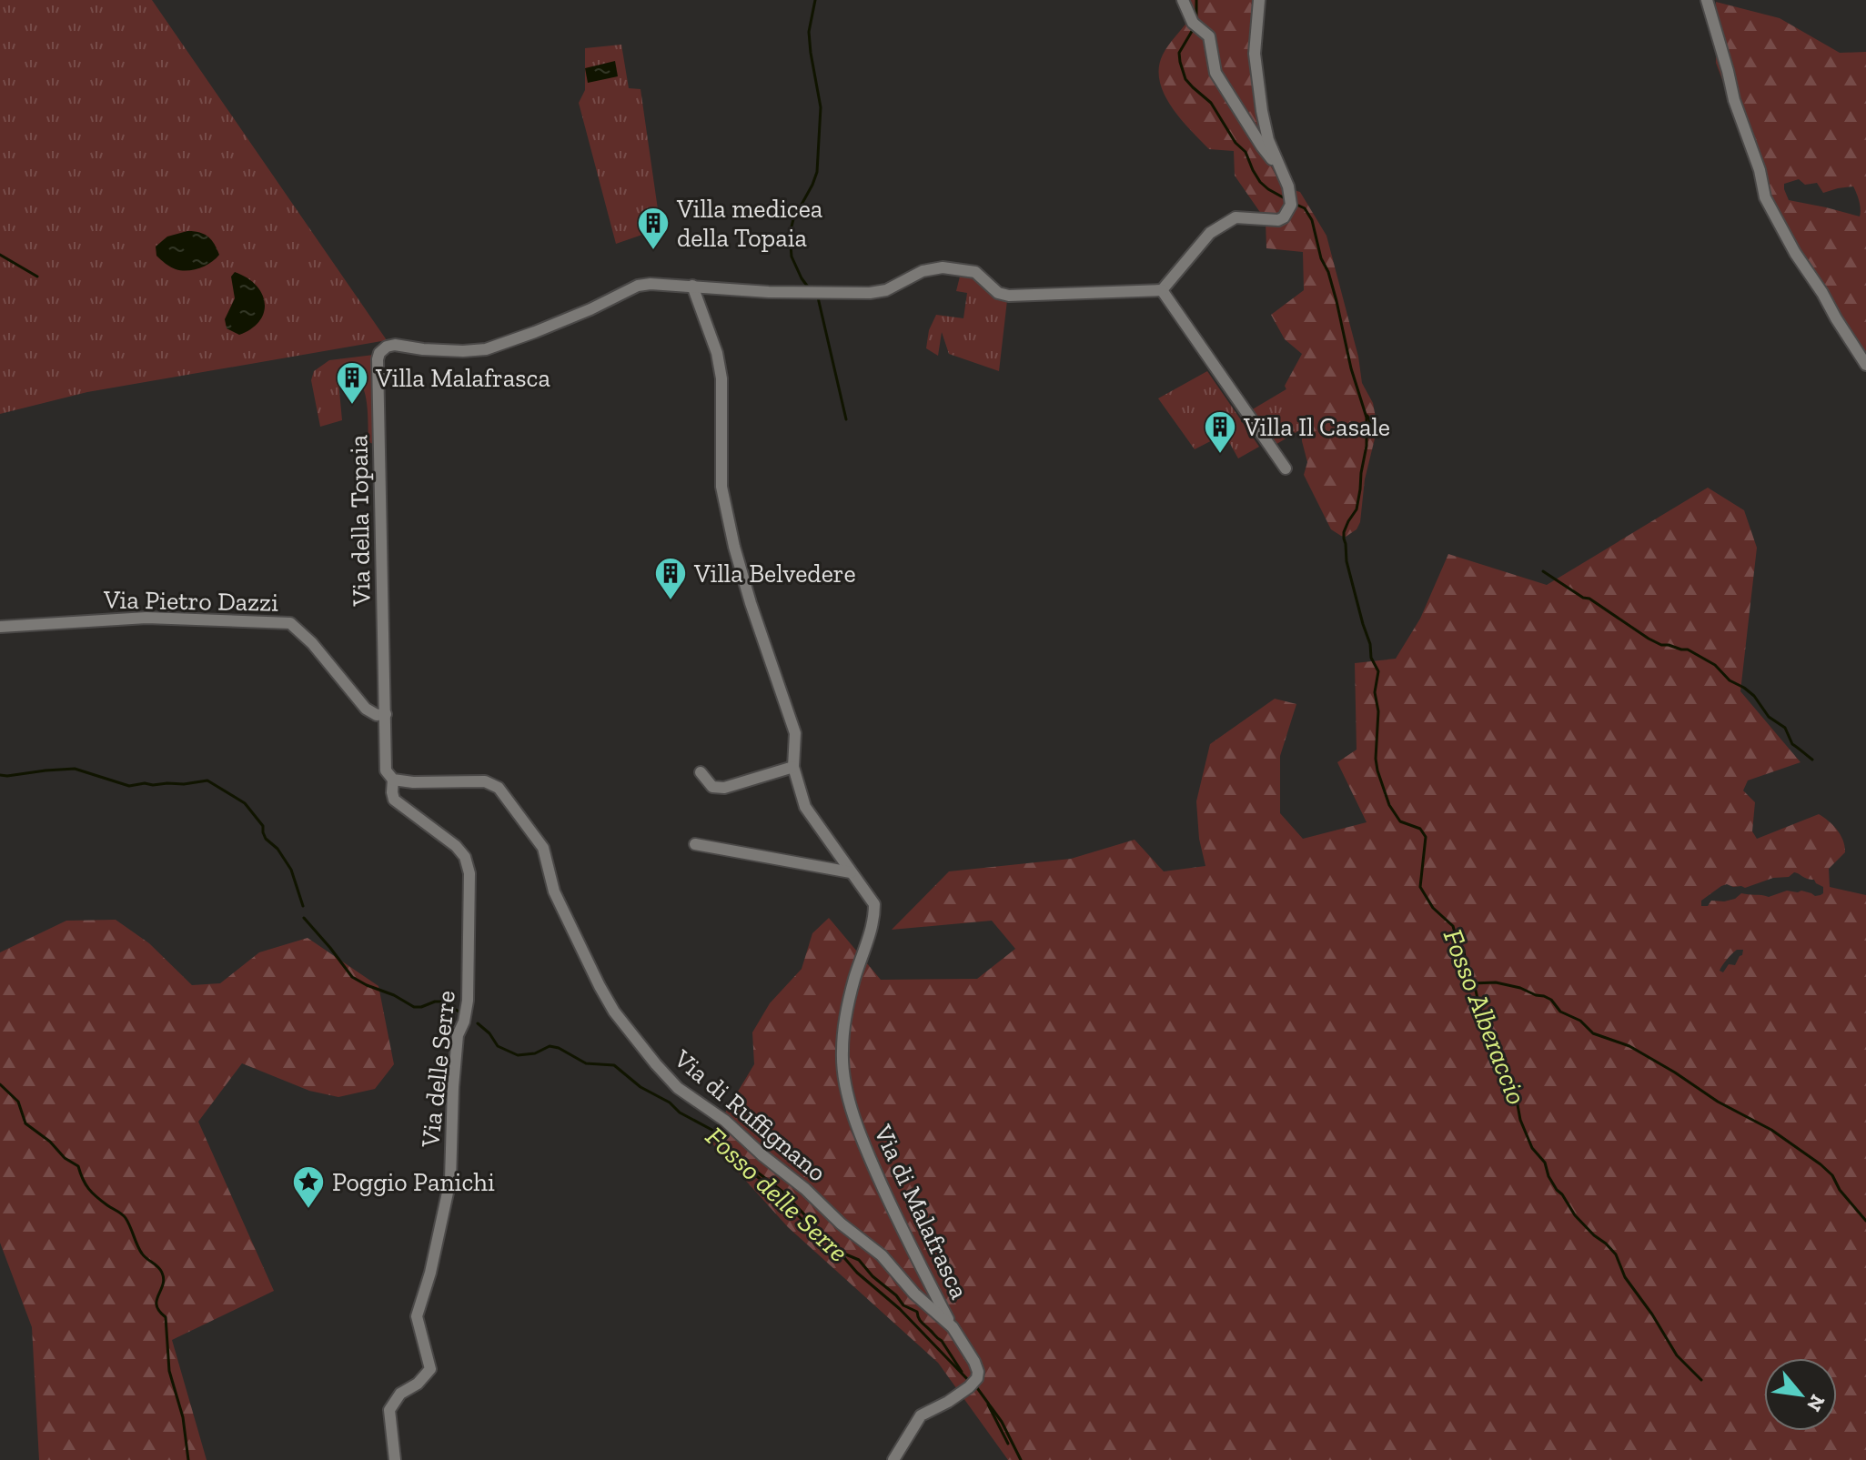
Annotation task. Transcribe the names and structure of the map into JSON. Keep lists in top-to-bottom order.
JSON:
{
  "streets": {
    "street": [
      "Via della Topaia",
      "Via Pietro Dazzi",
      "Via delle Serre",
      "Via di Ruffignano",
      "Via di Malafrasca"
    ]
  },
  "crossings": [
    ["Via della Topaia", "Via Pietro Dazzi"],
    ["Via della Topaia", "Via di Malafrasca"],
    ["Via delle Serre", "Via di Ruffignano"],
    ["Via di Ruffignano", "Via di Malafrasca"]
  ],
  "water": ["Fosso Alberaccio", "Fosso delle Serre"],
  "places": {
    "building": [
      "Villa medicea della Topaia",
      "Villa Malafrasca",
      "Villa Il Casale",
      "Villa Belvedere"
    ],
    "place": ["Poggio Panichi"]
  },
  "north": "bottom right"
}
